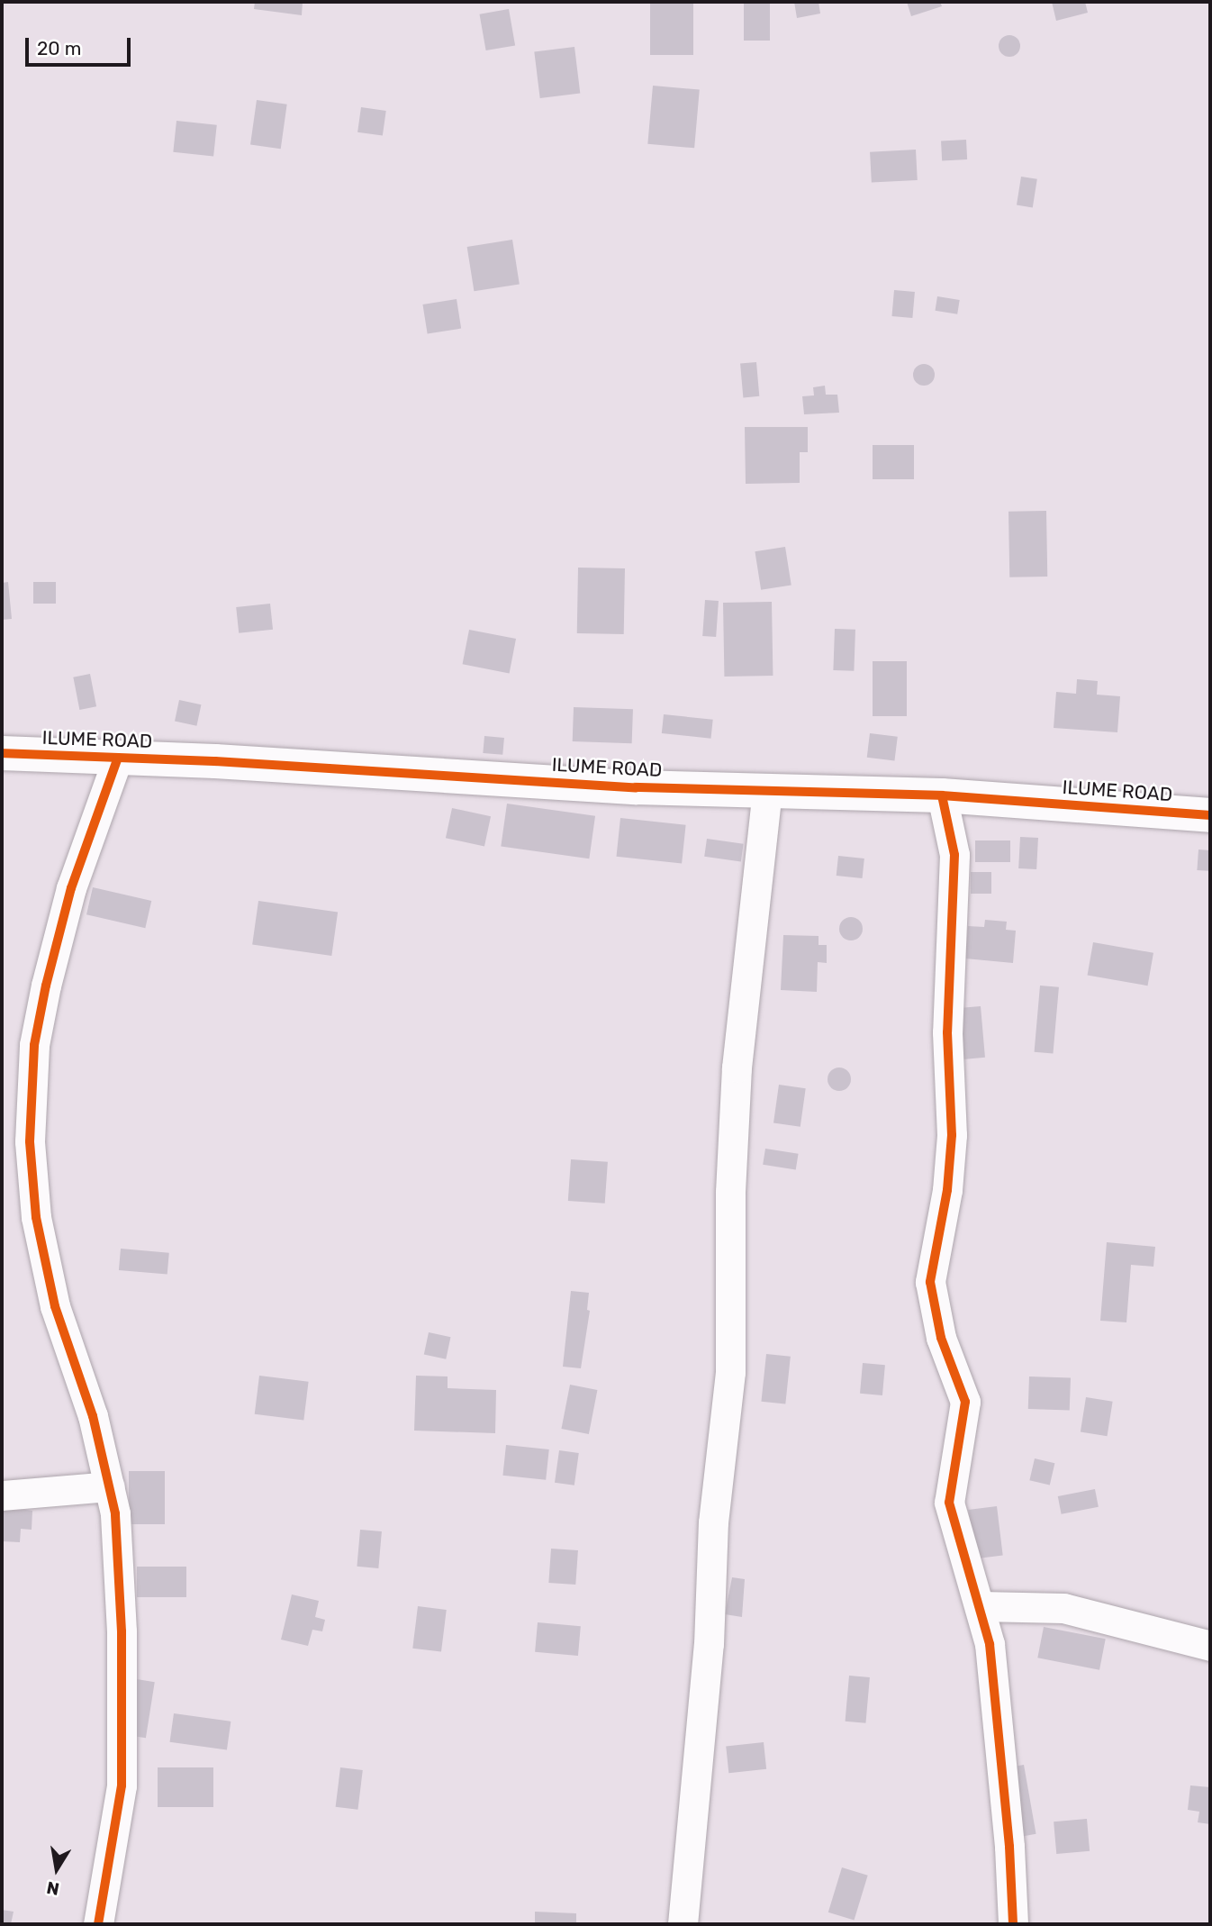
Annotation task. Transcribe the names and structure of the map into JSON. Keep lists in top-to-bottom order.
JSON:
{
  "streets": {
    "street": ["ILUME ROAD"]
  },
  "scale_bar": "20 m",
  "north": "bottom"
}
